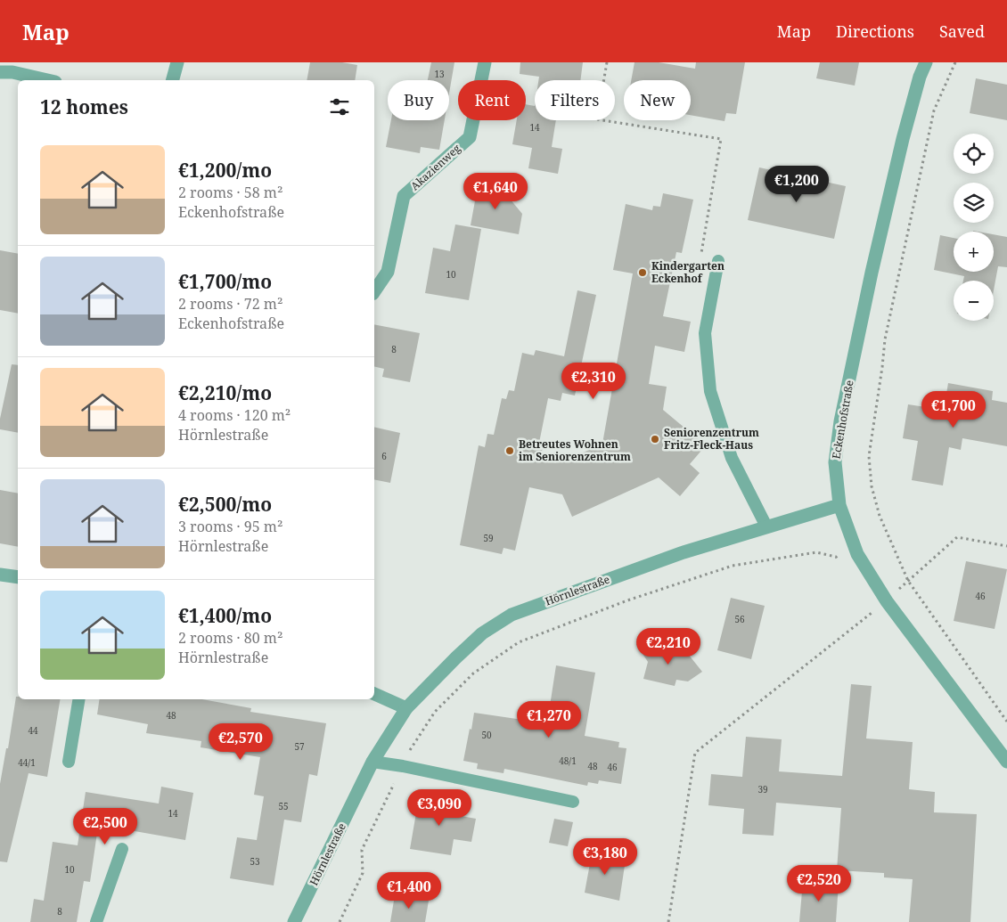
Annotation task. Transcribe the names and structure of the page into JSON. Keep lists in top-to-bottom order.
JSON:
{
  "streets": {
    "street": ["Akazienweg", "Eckenhofstraße", "Hörnlestraße"]
  },
  "crossings": [
    ["Eckenhofstraße", "Hörnlestraße"]
  ],
  "places": ["Kindergarten Eckenhof", "Seniorenzentrum Fritz-Fleck-Haus", "Betreutes Wohnen im Seniorenzentrum"],
  "house_numbers": [
    "13",
    "14",
    "10",
    "8",
    "6",
    "59",
    "46",
    "56",
    "48",
    "44",
    "50",
    "57",
    "48/1",
    "44/1",
    "48",
    "46",
    "39",
    "55",
    "14",
    "53",
    "10",
    "8"
  ],
  "page": {
    "header": "Map",
    "nav": ["Map", "Directions", "Saved"],
    "chip": [
      "Buy",
      "Rent",
      "Filters",
      "New"
    ],
    "heading": "12 homes",
    "map_buttons": ["+", "−"],
    "list": [
      {
        "name": "€1,200/mo",
        "note": "2 rooms · 58 m² · Eckenhofstraße"
      },
      {
        "name": "€1,700/mo",
        "note": "2 rooms · 72 m² · Eckenhofstraße"
      },
      {
        "name": "€2,210/mo",
        "note": "4 rooms · 120 m² · Hörnlestraße"
      },
      {
        "name": "€2,500/mo",
        "note": "3 rooms · 95 m² · Hörnlestraße"
      },
      {
        "name": "€1,400/mo",
        "note": "2 rooms · 80 m² · Hörnlestraße"
      }
    ],
    "price": [
      "€1,200",
      "€1,640",
      "€2,310",
      "€1,700",
      "€2,210",
      "€1,270",
      "€2,570",
      "€3,090",
      "€2,500",
      "€3,180",
      "€2,520",
      "€1,400"
    ]
  }
}
